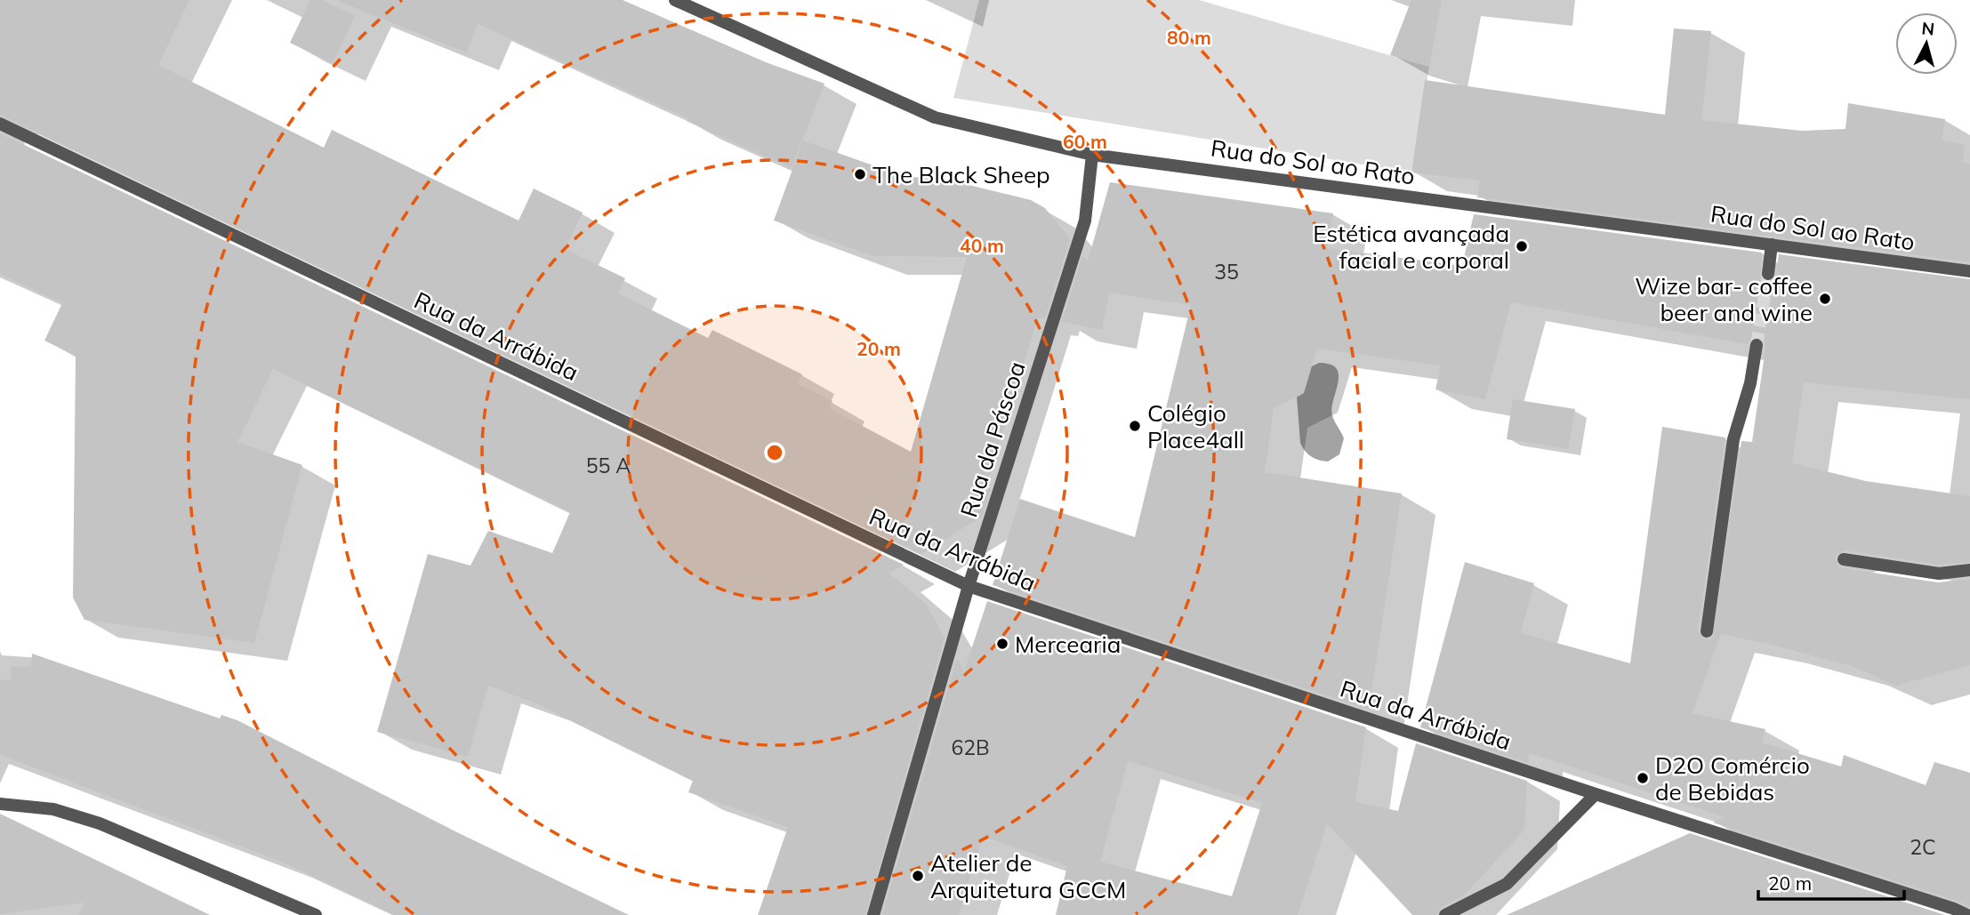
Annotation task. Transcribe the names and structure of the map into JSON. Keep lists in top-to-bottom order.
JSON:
{
  "streets": {
    "street": ["Rua do Sol ao Rato", "Rua da Arrábida", "Rua da Páscoa"]
  },
  "crossings": [
    ["Rua do Sol ao Rato", "Rua da Páscoa"],
    ["Rua da Arrábida", "Rua da Páscoa"]
  ],
  "places": [
    "The Black Sheep",
    "Estética avançada facial e corporal",
    "Wize bar- coffee beer and wine",
    "Colégio Place4all",
    "Mercearia",
    "D2O Comércio de Bebidas",
    "Atelier de Arquitetura GCCM"
  ],
  "house_numbers": [
    "35",
    "55 A",
    "62B",
    "2C"
  ],
  "scale_bar": "20 m",
  "north": "top",
  "rings": [
    "80 m",
    "60 m",
    "40 m",
    "20 m"
  ]
}
